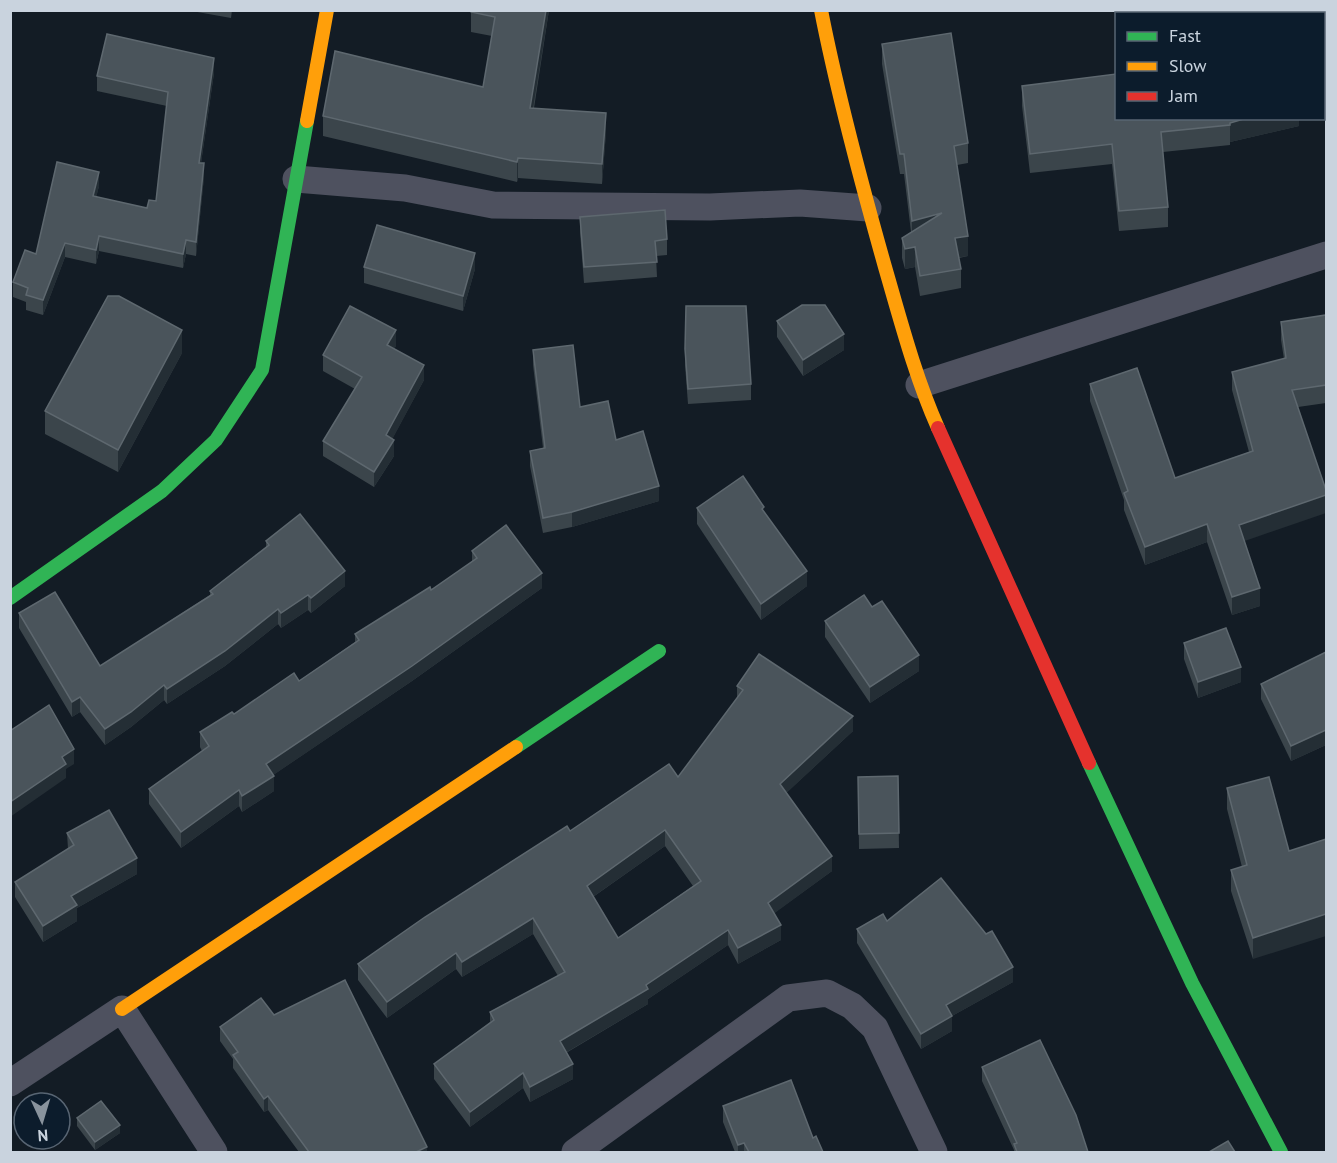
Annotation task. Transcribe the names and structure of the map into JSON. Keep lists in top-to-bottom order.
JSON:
{
  "legend": ["Fast", "Slow", "Jam"],
  "north": "bottom"
}
